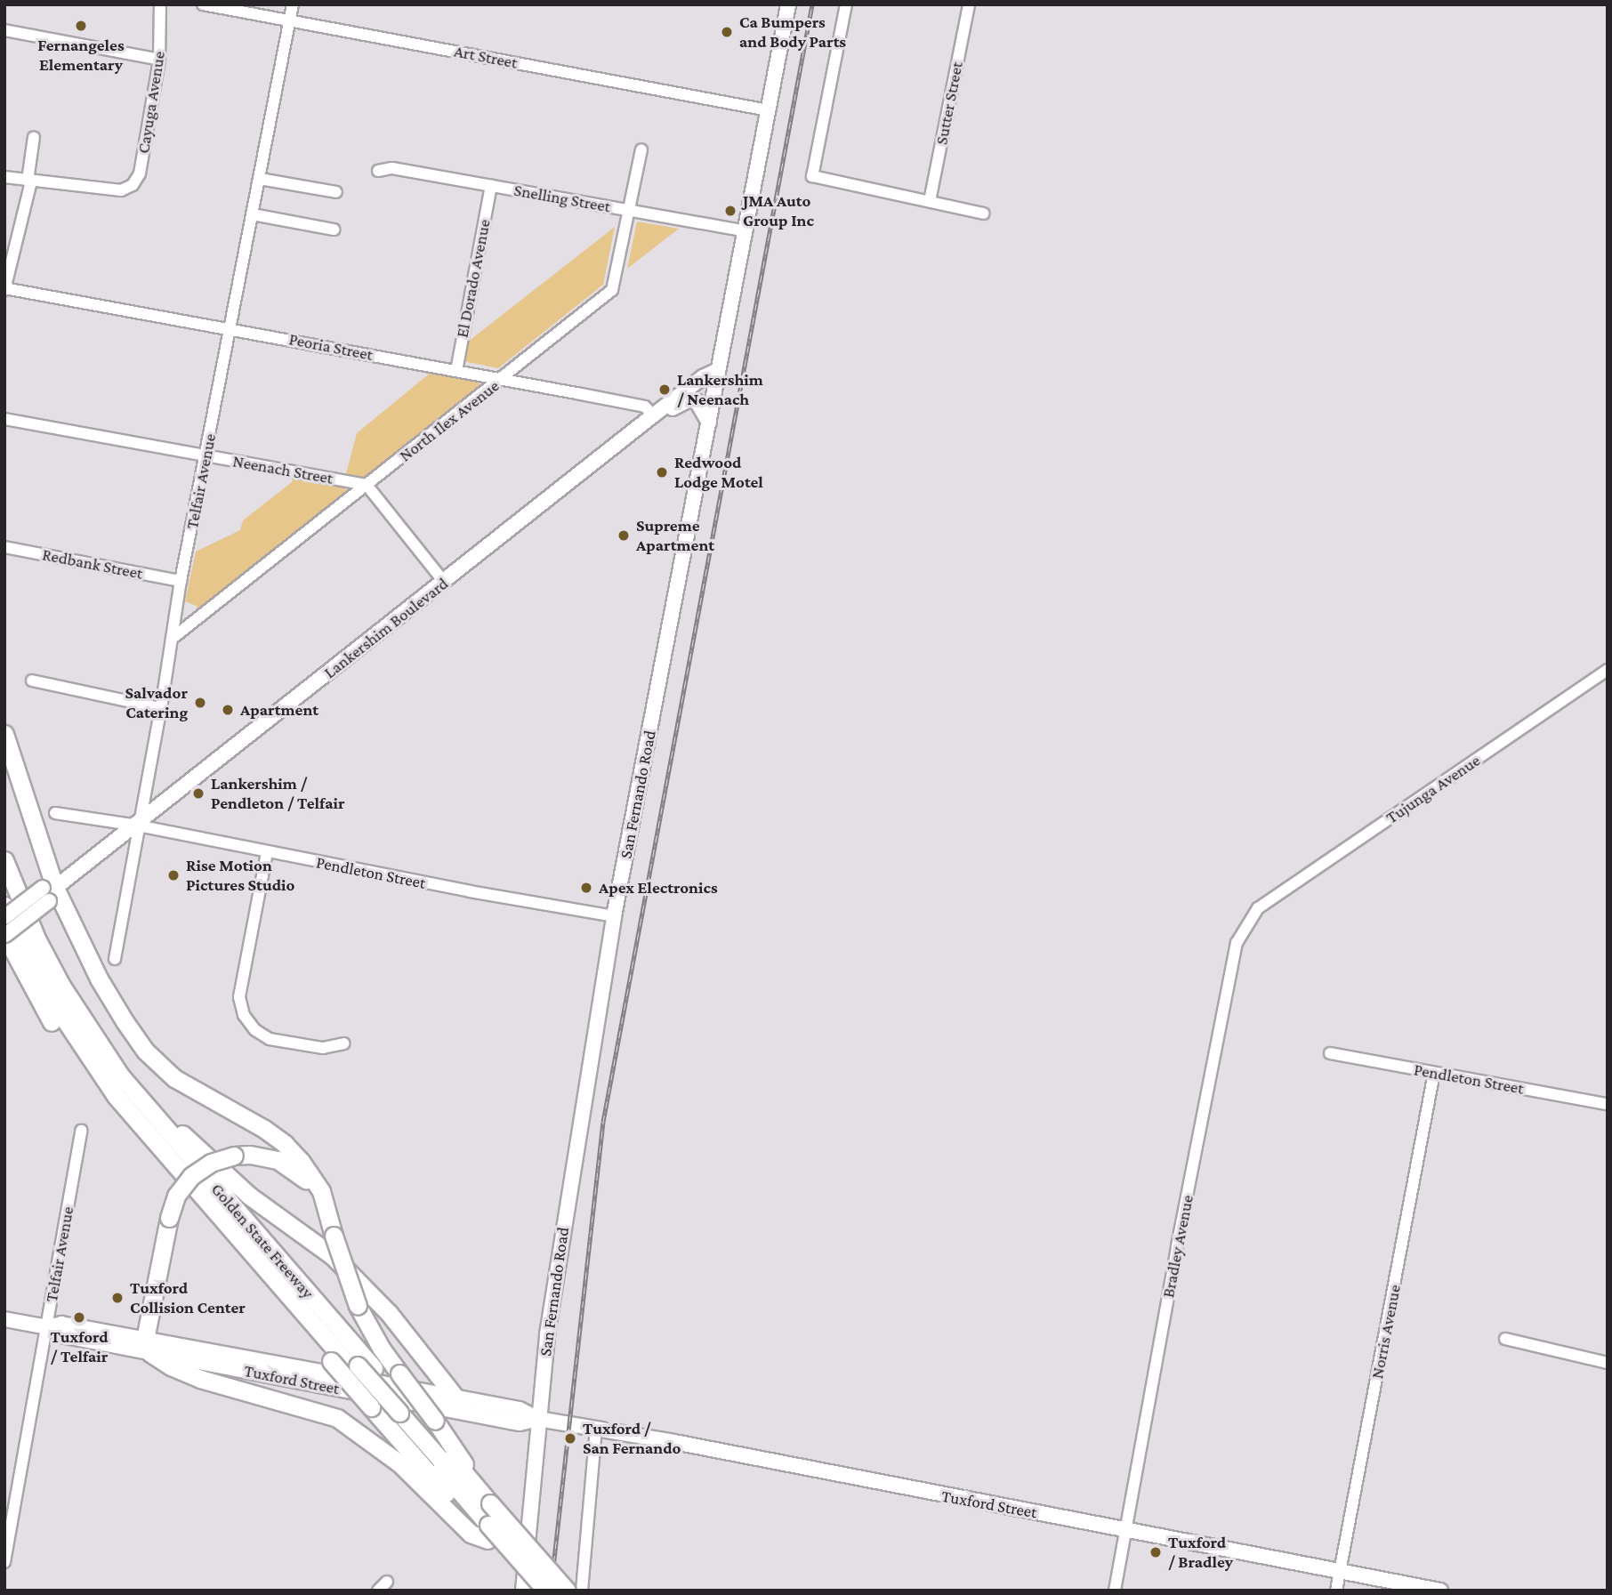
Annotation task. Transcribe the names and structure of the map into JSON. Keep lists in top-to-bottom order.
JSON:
{
  "streets": {
    "highway": ["Golden State Freeway"],
    "main road": ["Lankershim Boulevard", "San Fernando Road", "Tuxford Street"],
    "street": [
      "Art Street",
      "Cayuga Avenue",
      "Sutter Street",
      "Snelling Street",
      "El Dorado Avenue",
      "Peoria Street",
      "North Ilex Avenue",
      "Neenach Street",
      "Telfair Avenue",
      "Redbank Street",
      "Tujunga Avenue",
      "Pendleton Street",
      "Bradley Avenue",
      "Norris Avenue"
    ]
  },
  "crossings": [
    ["Art Street", "Telfair Avenue"],
    ["Art Street", "San Fernando Road"],
    ["Snelling Street", "El Dorado Avenue"],
    ["Snelling Street", "North Ilex Avenue"],
    ["Snelling Street", "San Fernando Road"],
    ["El Dorado Avenue", "Peoria Street"],
    ["Peoria Street", "North Ilex Avenue"],
    ["Peoria Street", "Telfair Avenue"],
    ["Peoria Street", "Lankershim Boulevard"],
    ["North Ilex Avenue", "Neenach Street"],
    ["North Ilex Avenue", "Telfair Avenue"],
    ["Neenach Street", "Telfair Avenue"],
    ["Telfair Avenue", "Redbank Street"],
    ["Telfair Avenue", "Lankershim Boulevard"],
    ["Telfair Avenue", "Pendleton Street"],
    ["Telfair Avenue", "Tuxford Street"],
    ["Lankershim Boulevard", "San Fernando Road"],
    ["Lankershim Boulevard", "Pendleton Street"],
    ["Lankershim Boulevard", "Golden State Freeway"],
    ["Tujunga Avenue", "Bradley Avenue"],
    ["San Fernando Road", "Pendleton Street"],
    ["San Fernando Road", "Tuxford Street"],
    ["Pendleton Street", "Norris Avenue"],
    ["Bradley Avenue", "Tuxford Street"],
    ["Norris Avenue", "Tuxford Street"]
  ],
  "places": [
    "Fernangeles Elementary",
    "Ca Bumpers and Body Parts",
    "JMA Auto Group Inc",
    "Lankershim / Neenach",
    "Redwood Lodge Motel",
    "Supreme Apartment",
    "Salvador Catering",
    "Apartment",
    "Lankershim / Pendleton / Telfair",
    "Rise Motion Pictures Studio",
    "Apex Electronics",
    "Tuxford Collision Center",
    "Tuxford / Telfair",
    "Tuxford / San Fernando",
    "Tuxford / Bradley"
  ]
}
